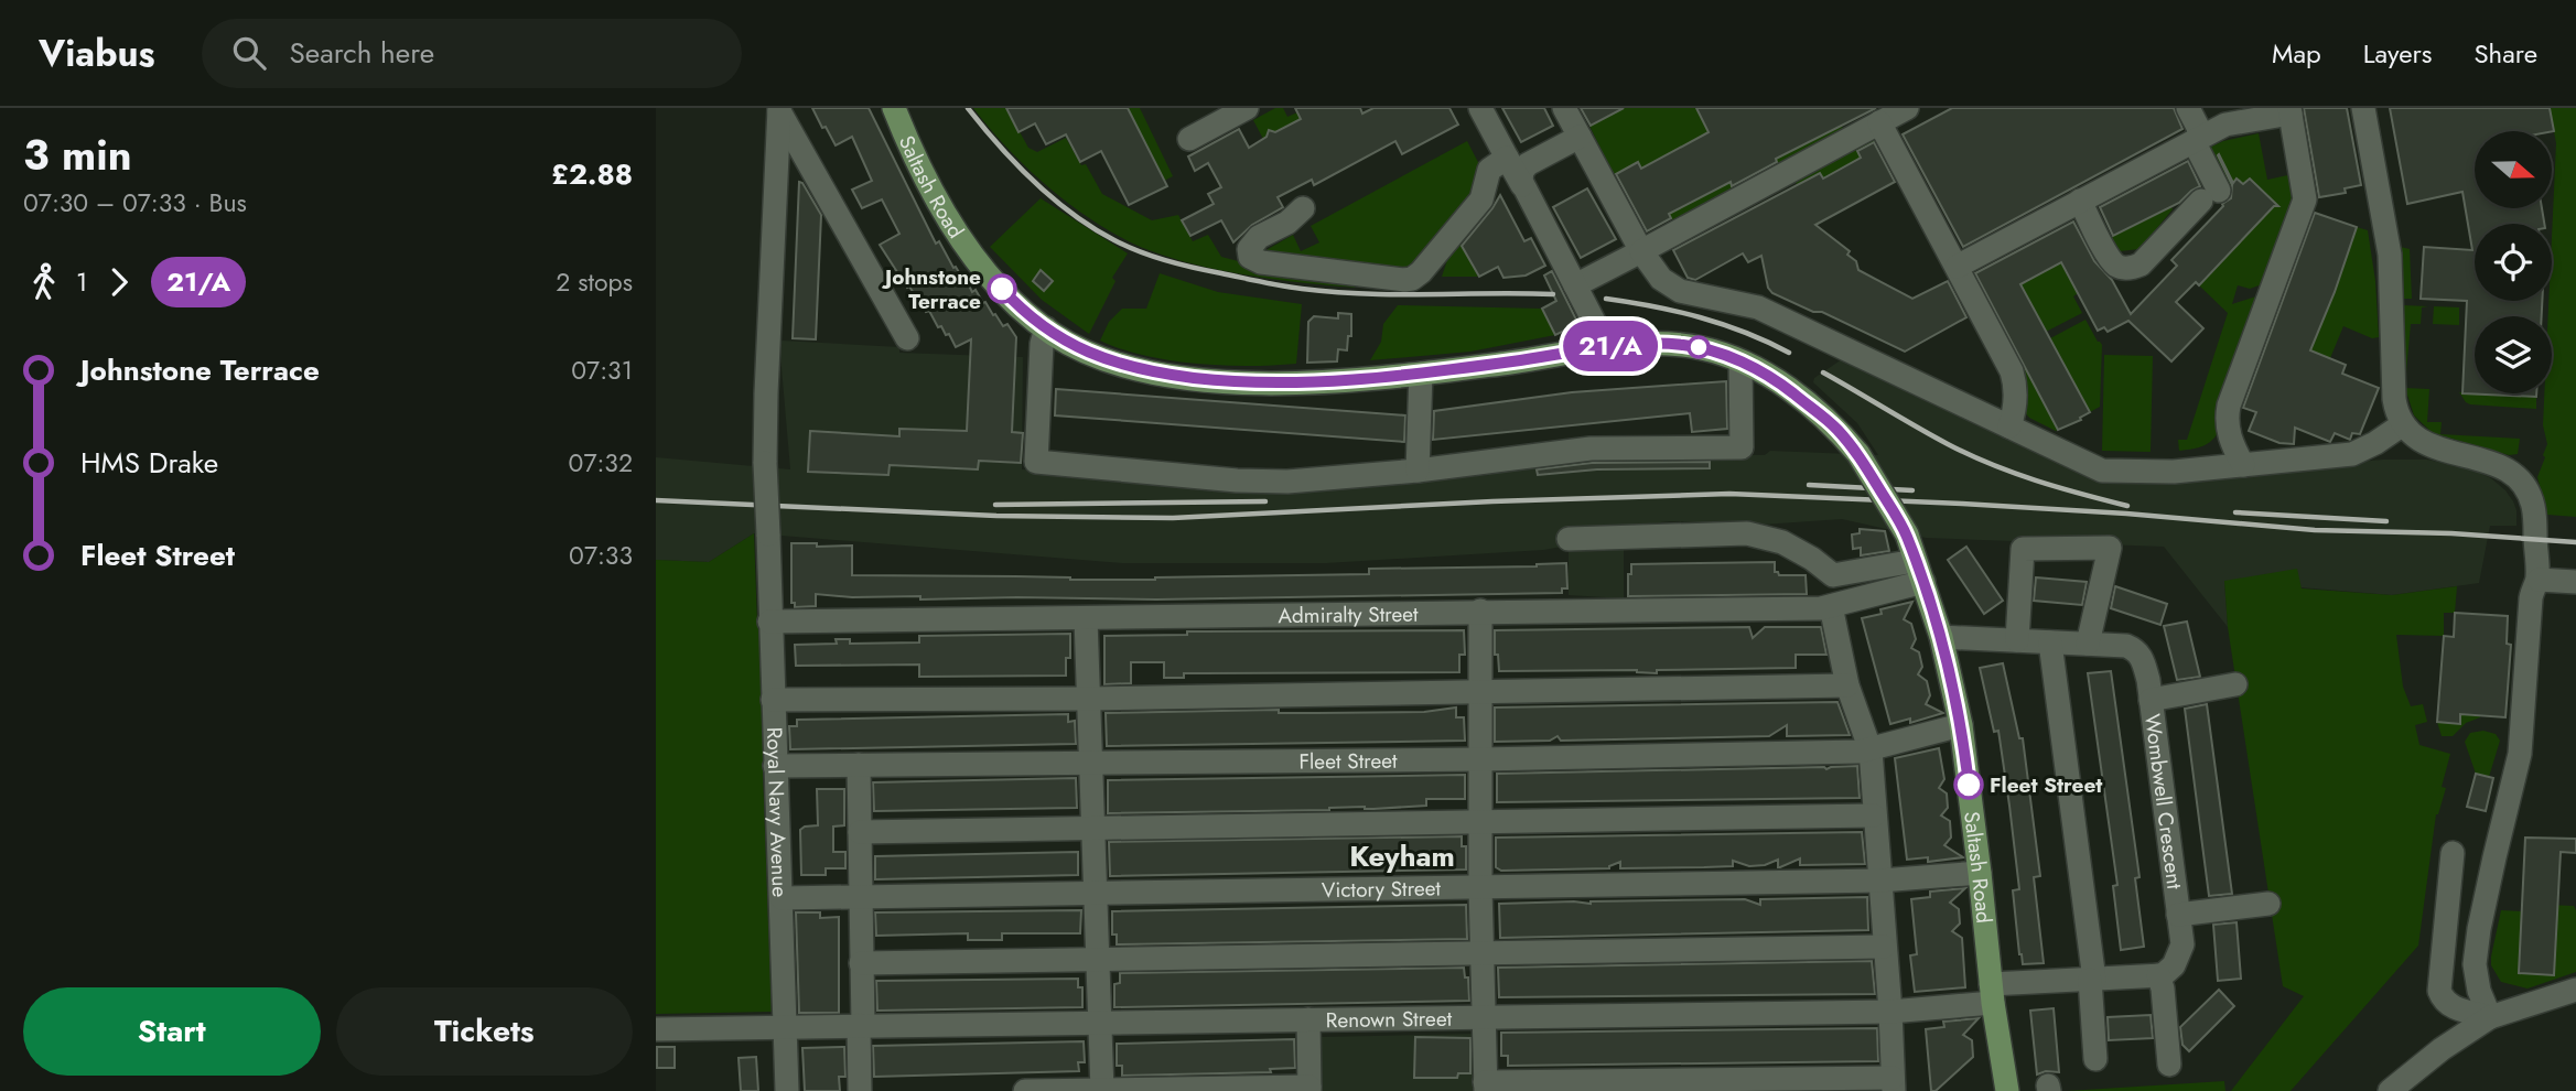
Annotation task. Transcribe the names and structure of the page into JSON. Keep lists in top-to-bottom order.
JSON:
{
  "streets": {
    "main road": ["Saltash Road"],
    "street": [
      "Admiralty Street",
      "Fleet Street",
      "Wombwell Crescent",
      "Royal Navy Avenue",
      "Victory Street",
      "Renown Street"
    ]
  },
  "crossings": [
    ["Saltash Road", "Admiralty Street"],
    ["Saltash Road", "Fleet Street"],
    ["Saltash Road", "Wombwell Crescent"],
    ["Saltash Road", "Victory Street"],
    ["Saltash Road", "Renown Street"],
    ["Admiralty Street", "Royal Navy Avenue"],
    ["Fleet Street", "Royal Navy Avenue"],
    ["Royal Navy Avenue", "Victory Street"],
    ["Royal Navy Avenue", "Renown Street"]
  ],
  "districts": ["Keyham"],
  "places": ["Johnstone Terrace", "Fleet Street"],
  "lines": ["bus line 21/A"],
  "north": "right",
  "page": {
    "header": "Viabus",
    "search": "Search here",
    "nav": ["Map", "Layers", "Share"],
    "heading": ["3 min", "07:30 – 07:33 · Bus", "£2.88"],
    "on_map": "21/A",
    "legs": ["1", "21/A", "2 stops"],
    "list": [
      {
        "name": "Johnstone Terrace",
        "value": "07:31"
      },
      {
        "name": "HMS Drake",
        "value": "07:32"
      },
      {
        "name": "Fleet Street",
        "value": "07:33"
      }
    ],
    "buttons": ["Start", "Tickets"]
  }
}
